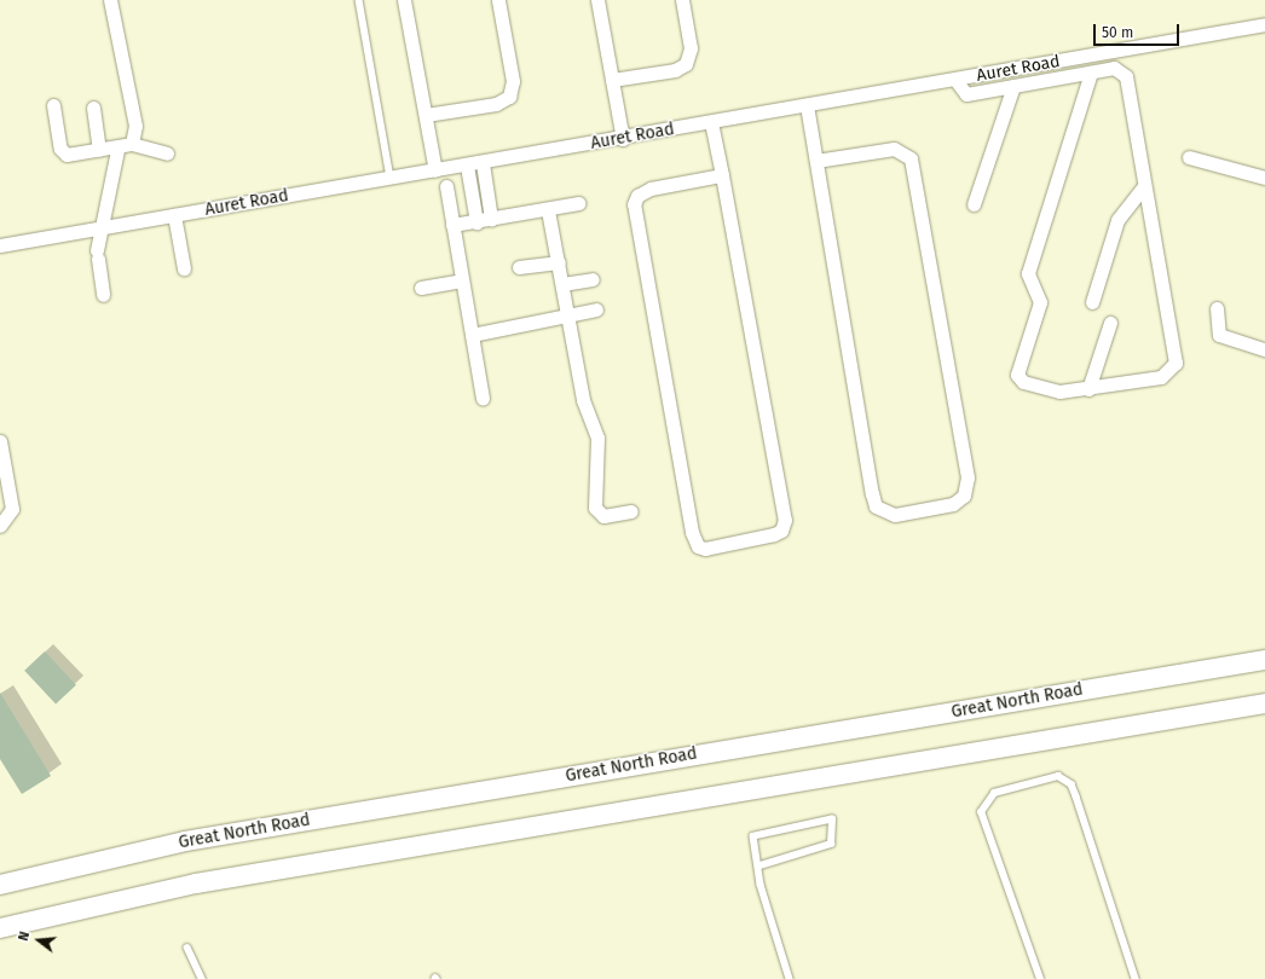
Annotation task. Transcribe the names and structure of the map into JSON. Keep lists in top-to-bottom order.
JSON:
{
  "streets": {
    "main road": ["Great North Road"],
    "street": ["Auret Road"]
  },
  "scale_bar": "50 m",
  "north": "left"
}
